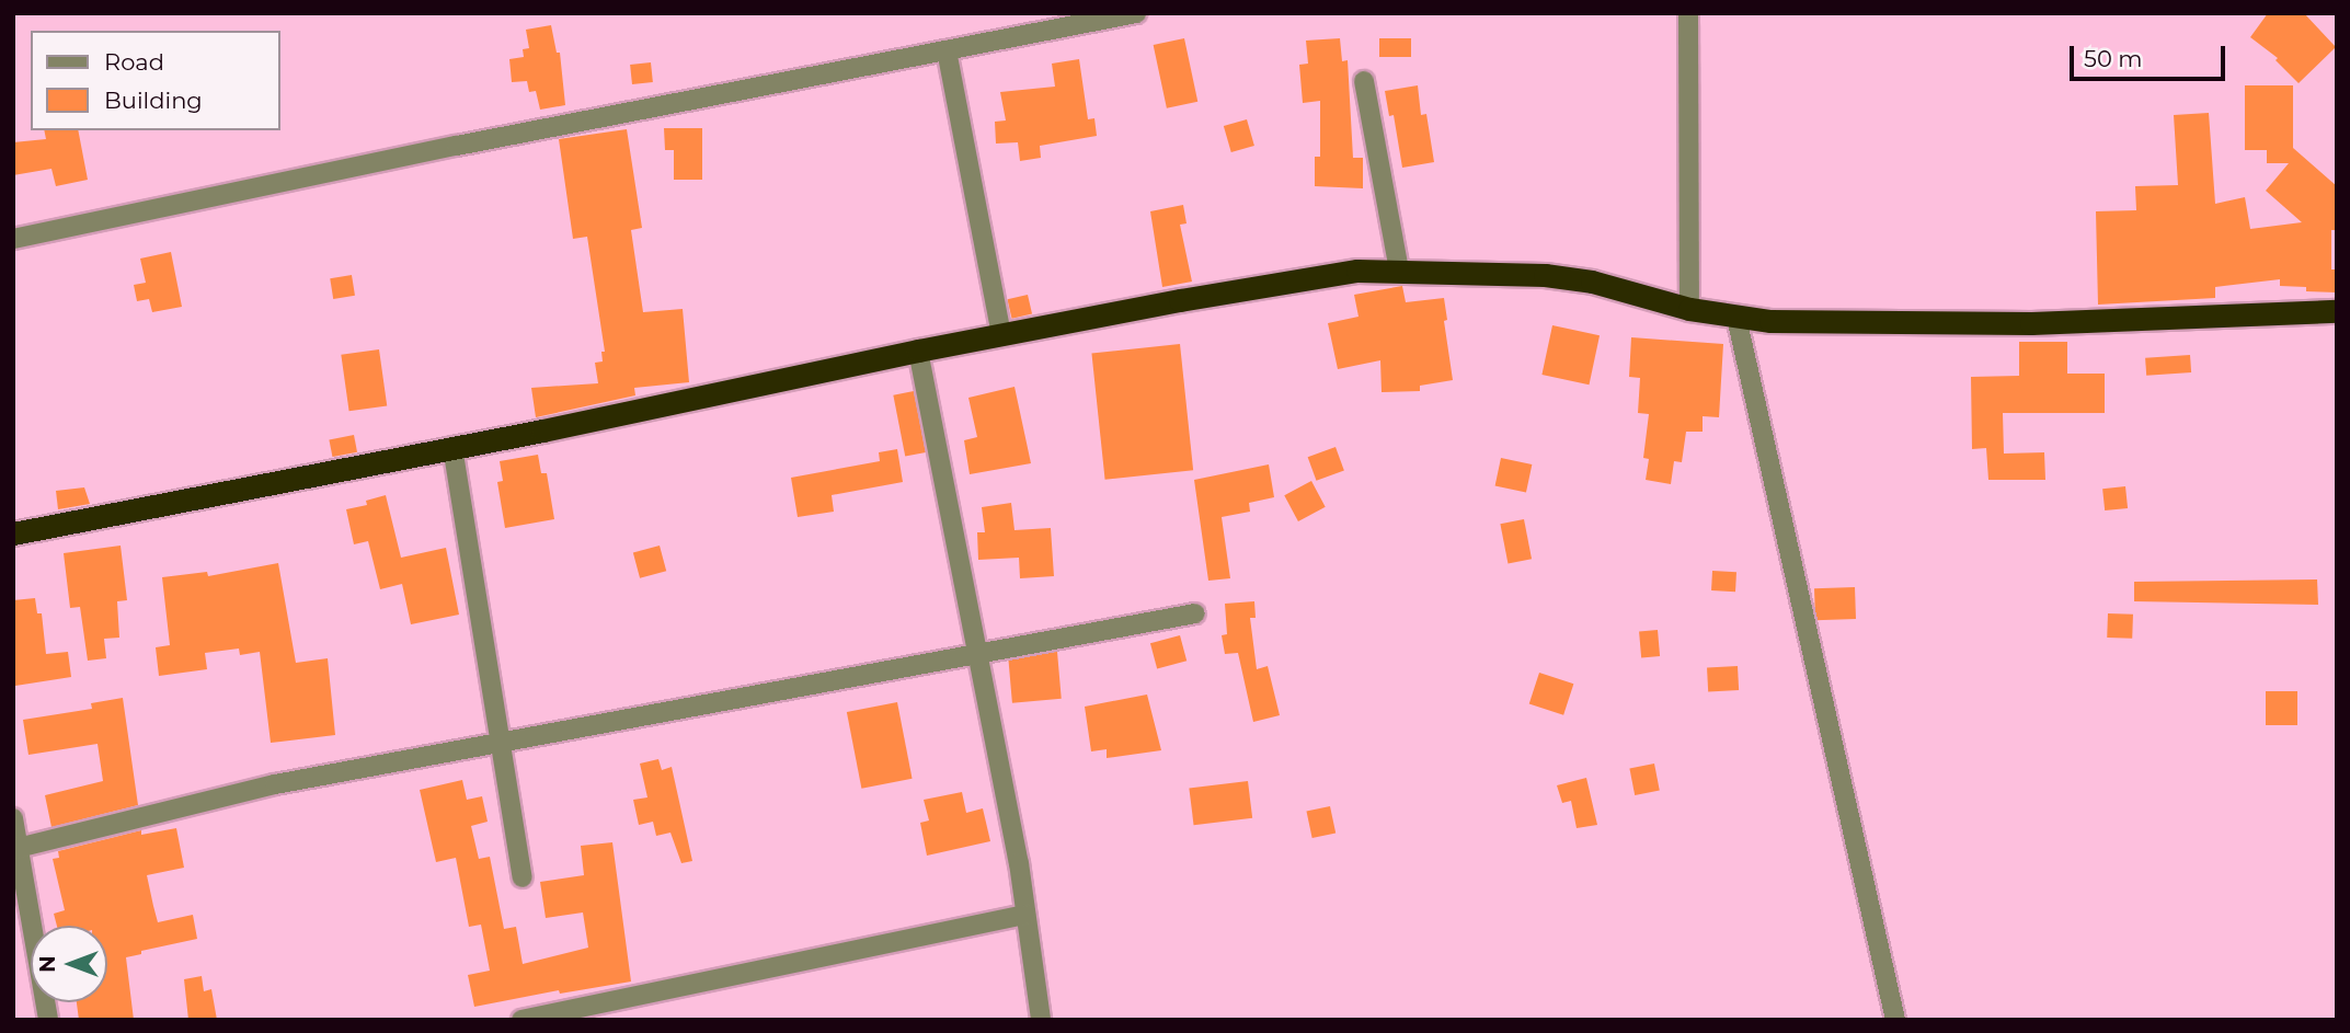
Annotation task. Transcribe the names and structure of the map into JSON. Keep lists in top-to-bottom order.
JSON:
{
  "legend": ["Road", "Building"],
  "scale_bar": "50 m",
  "north": "left"
}
